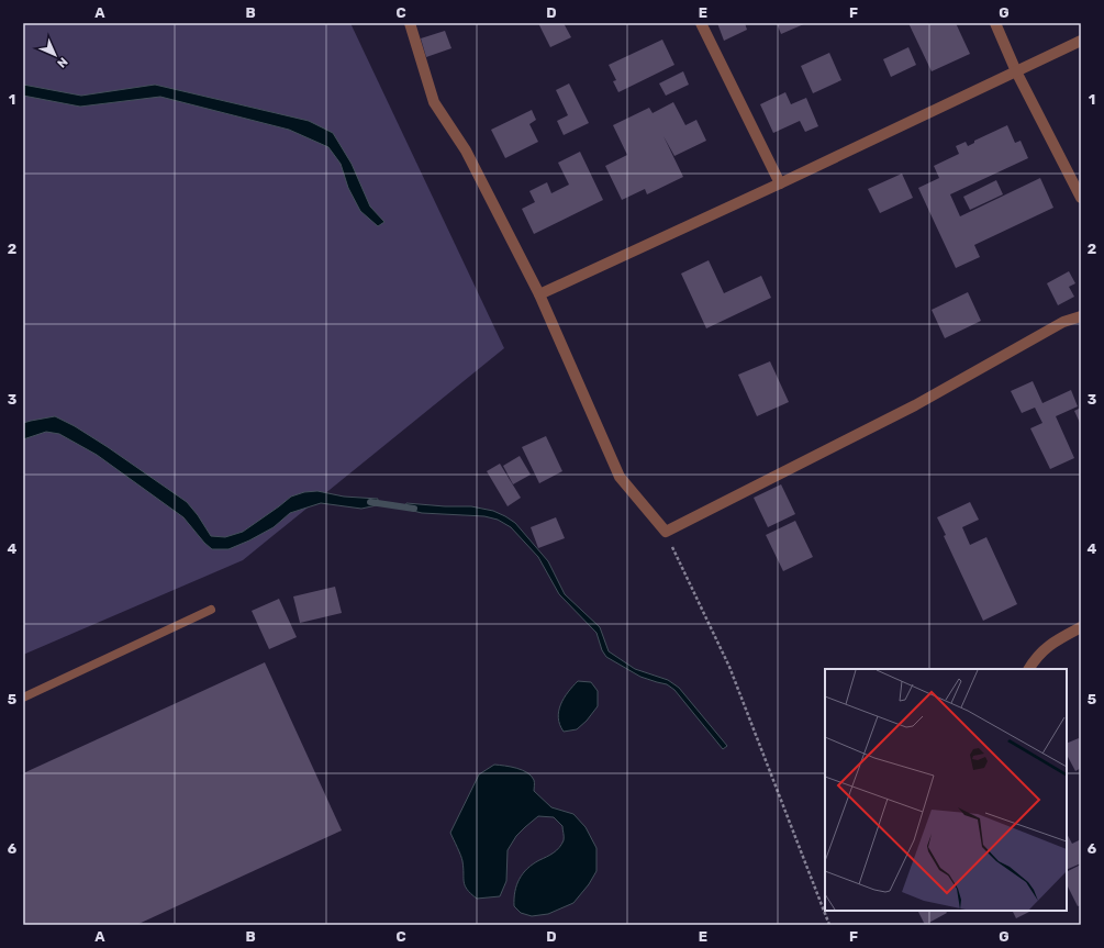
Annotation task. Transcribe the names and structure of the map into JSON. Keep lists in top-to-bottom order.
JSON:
{
  "north": "bottom right",
  "grid": {
    "columns": [
      "A",
      "B",
      "C",
      "D",
      "E",
      "F",
      "G"
    ],
    "rows": [
      "1",
      "2",
      "3",
      "4",
      "5",
      "6"
    ]
  }
}
